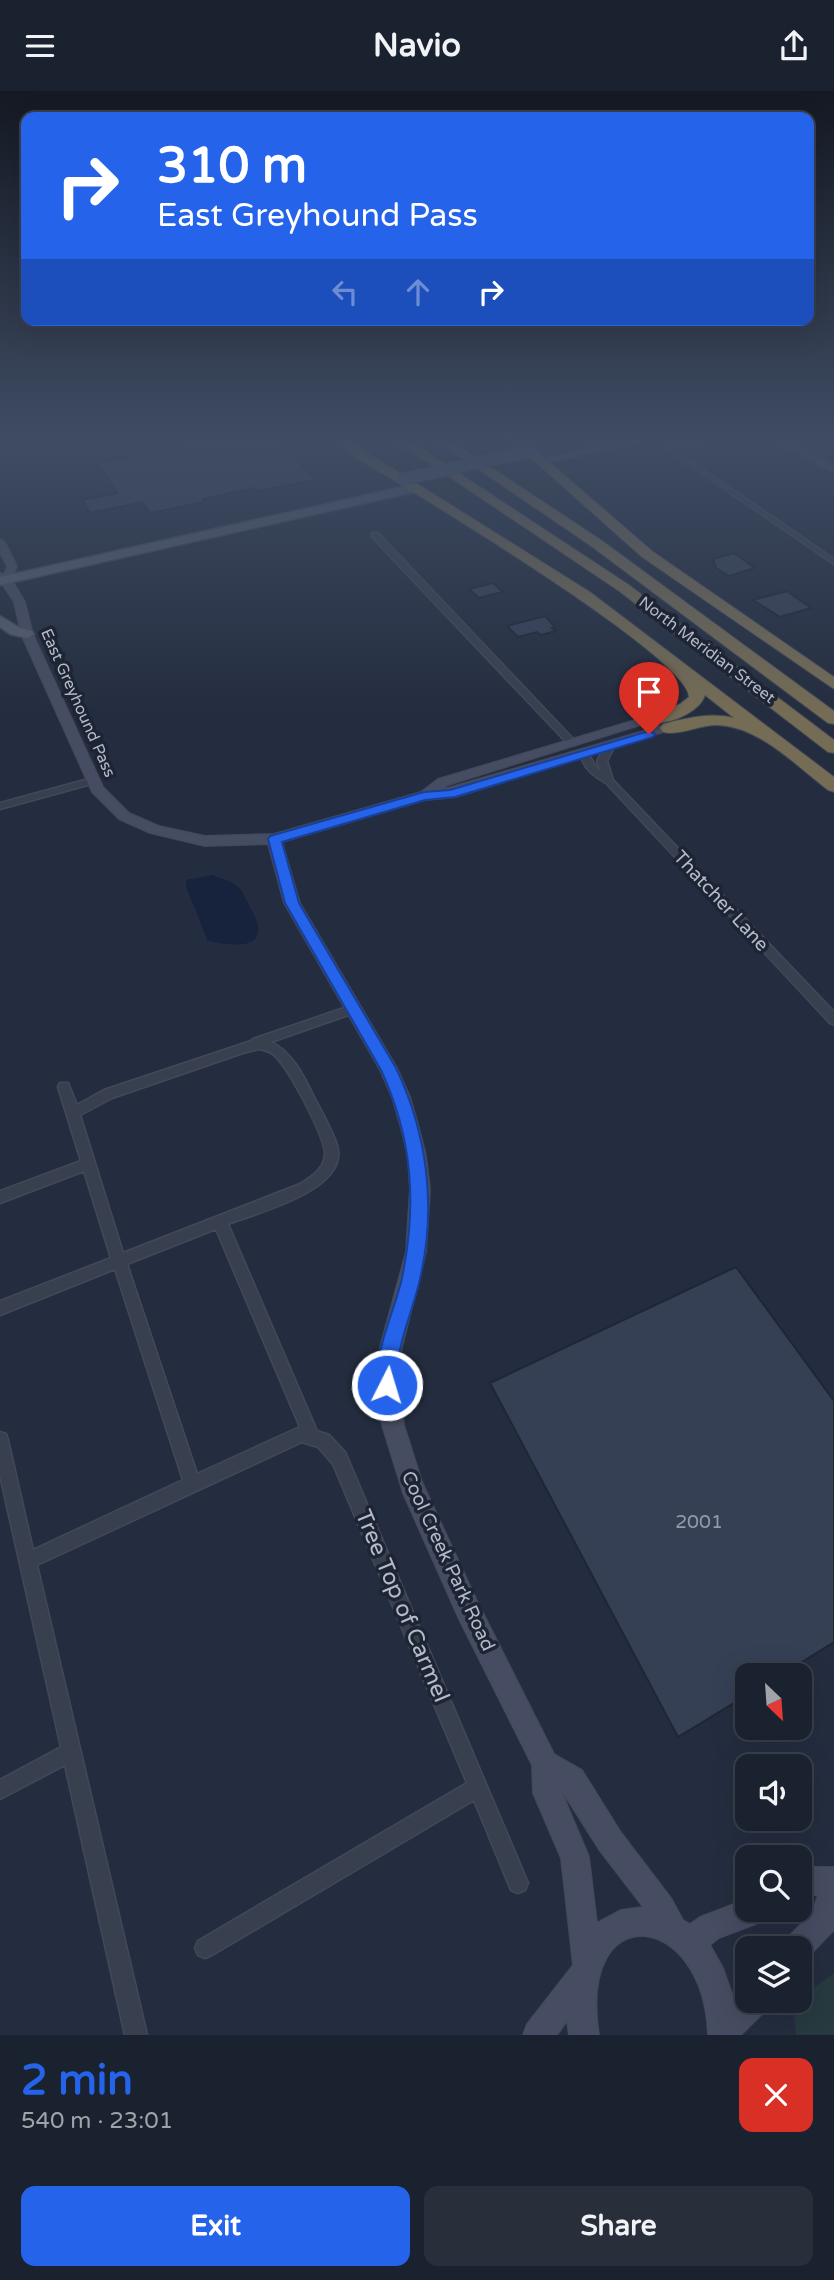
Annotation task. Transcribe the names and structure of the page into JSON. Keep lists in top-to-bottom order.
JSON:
{
  "streets": {
    "highway": ["North Meridian Street"],
    "street": [
      "East Greyhound Pass",
      "Thatcher Lane",
      "Cool Creek Park Road",
      "Tree Top of Carmel"
    ]
  },
  "crossings": [
    ["East Greyhound Pass", "Thatcher Lane"],
    ["East Greyhound Pass", "Cool Creek Park Road"]
  ],
  "house_numbers": ["2001"],
  "north": "bottom right",
  "page": {
    "header": "Navio",
    "turn": ["310 m", "East Greyhound Pass"],
    "heading": ["2 min", "540 m · 23:01"],
    "buttons": ["Exit", "Share"]
  }
}
